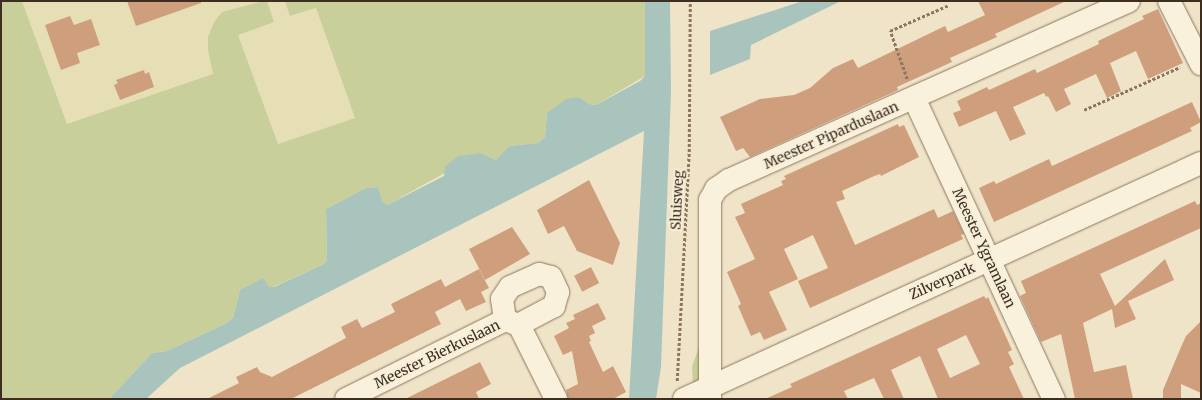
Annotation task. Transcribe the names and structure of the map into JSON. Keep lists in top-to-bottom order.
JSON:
{
  "streets": {
    "street": [
      "Meester Piparduslaan",
      "Meester Ygramlaan",
      "Zilverpark",
      "Meester Bierkuslaan"
    ],
    "path": ["Sluisweg"]
  },
  "crossings": [
    ["Meester Piparduslaan", "Meester Ygramlaan"],
    ["Meester Piparduslaan", "Zilverpark"],
    ["Sluisweg", "Zilverpark"],
    ["Meester Ygramlaan", "Zilverpark"]
  ]
}
